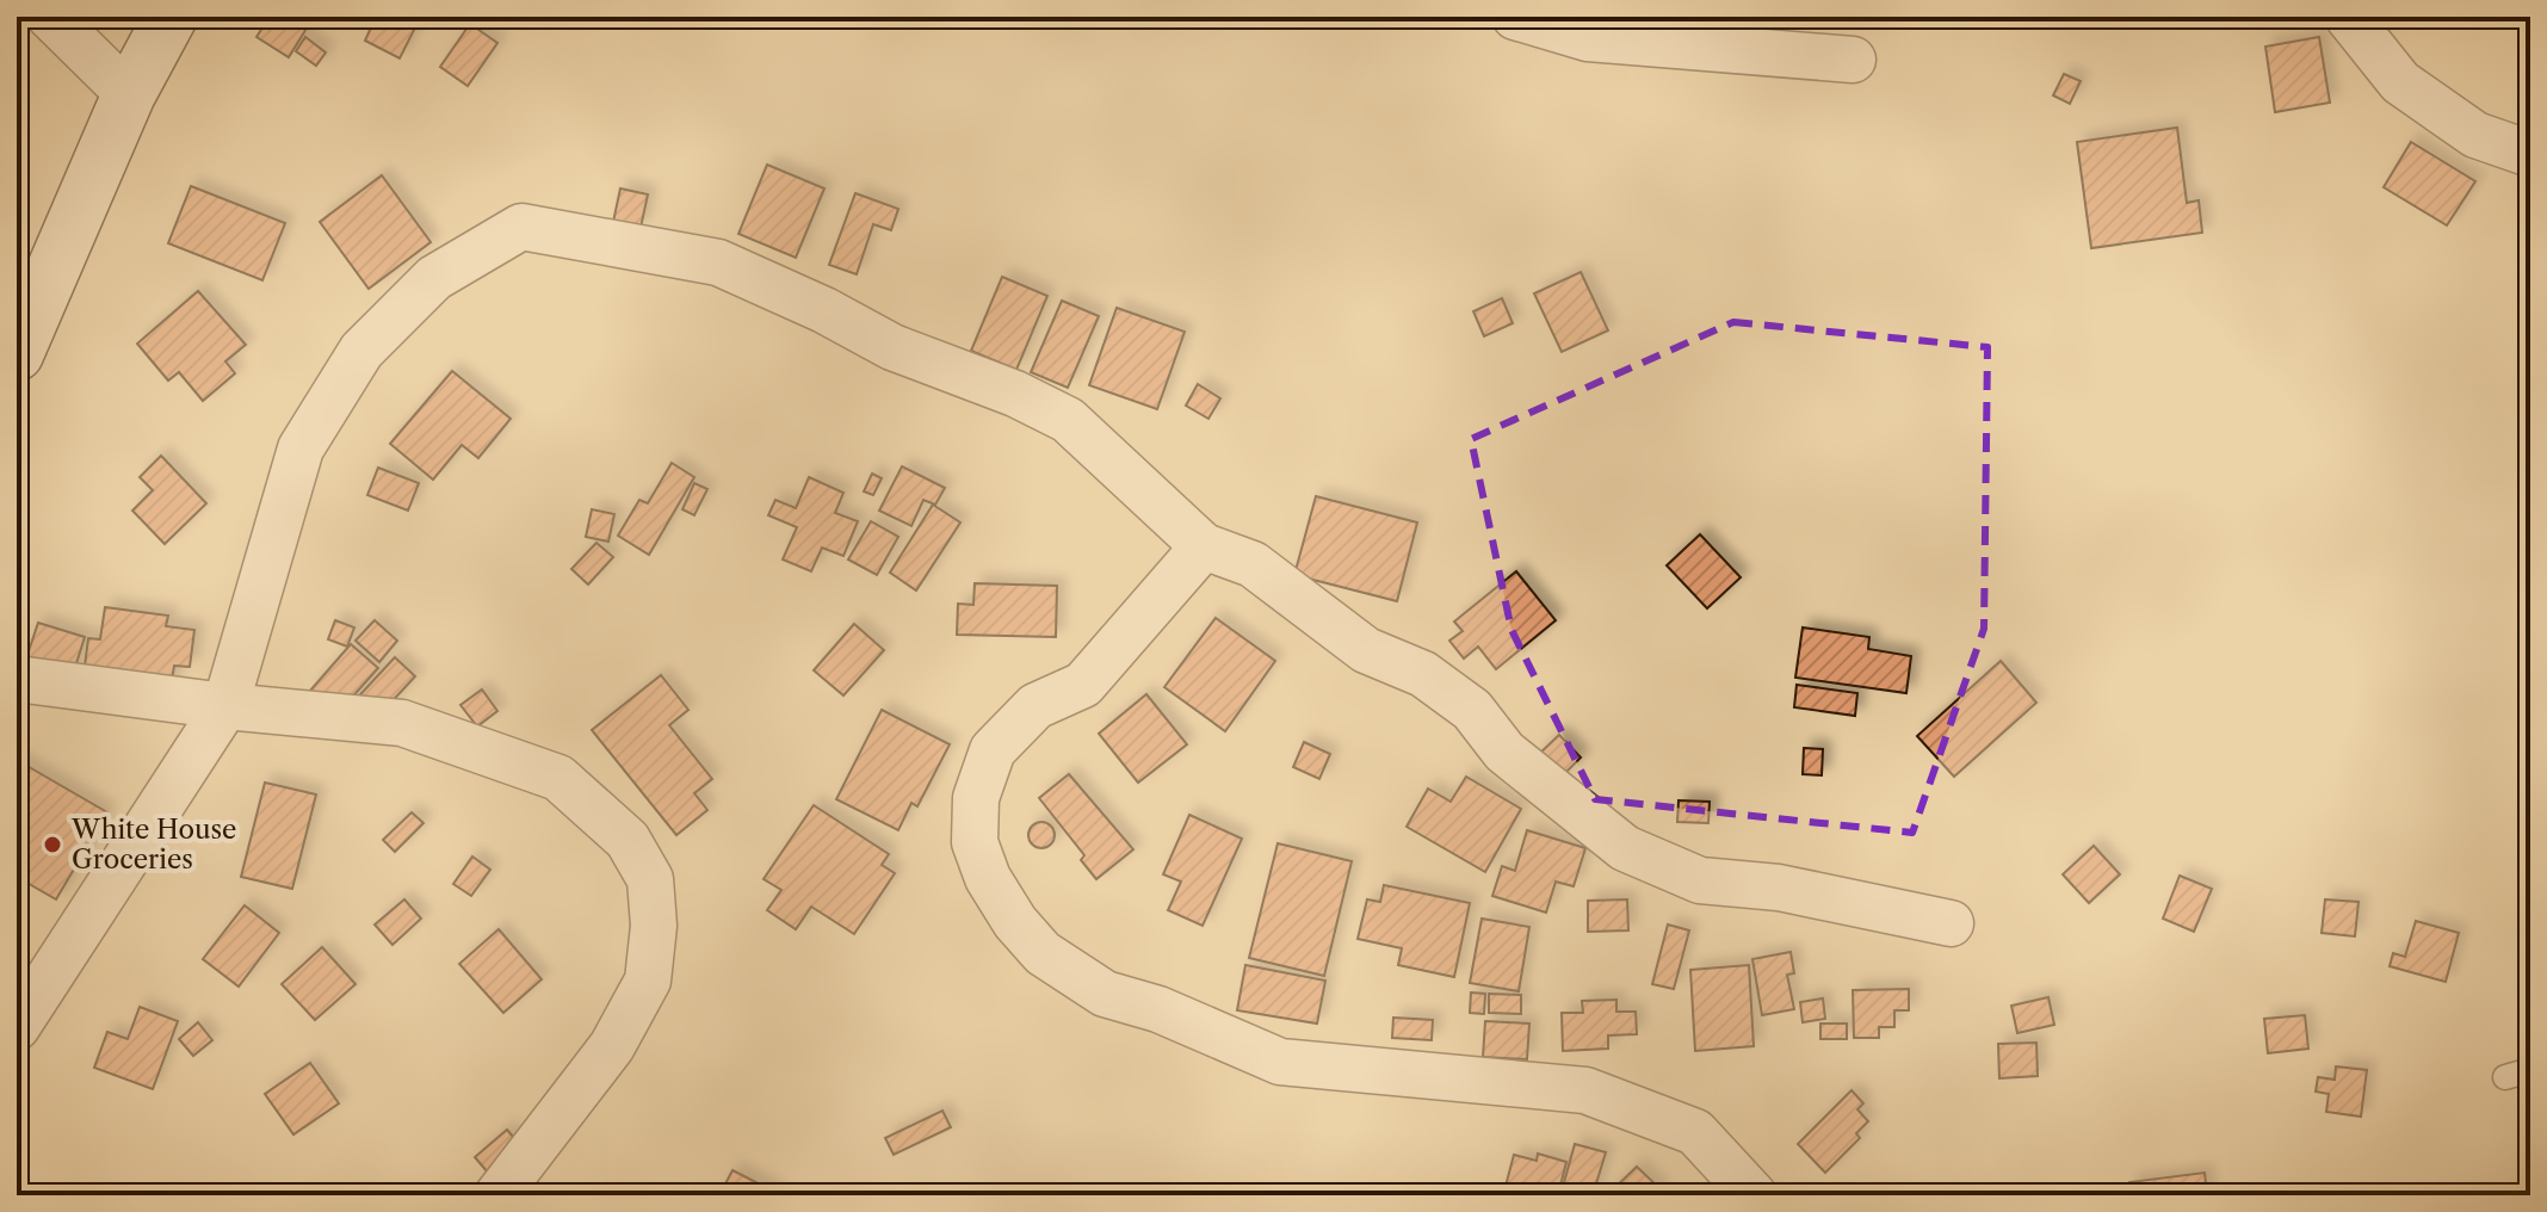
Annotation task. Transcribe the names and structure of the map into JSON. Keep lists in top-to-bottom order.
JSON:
{
  "places": ["White House Groceries"]
}
